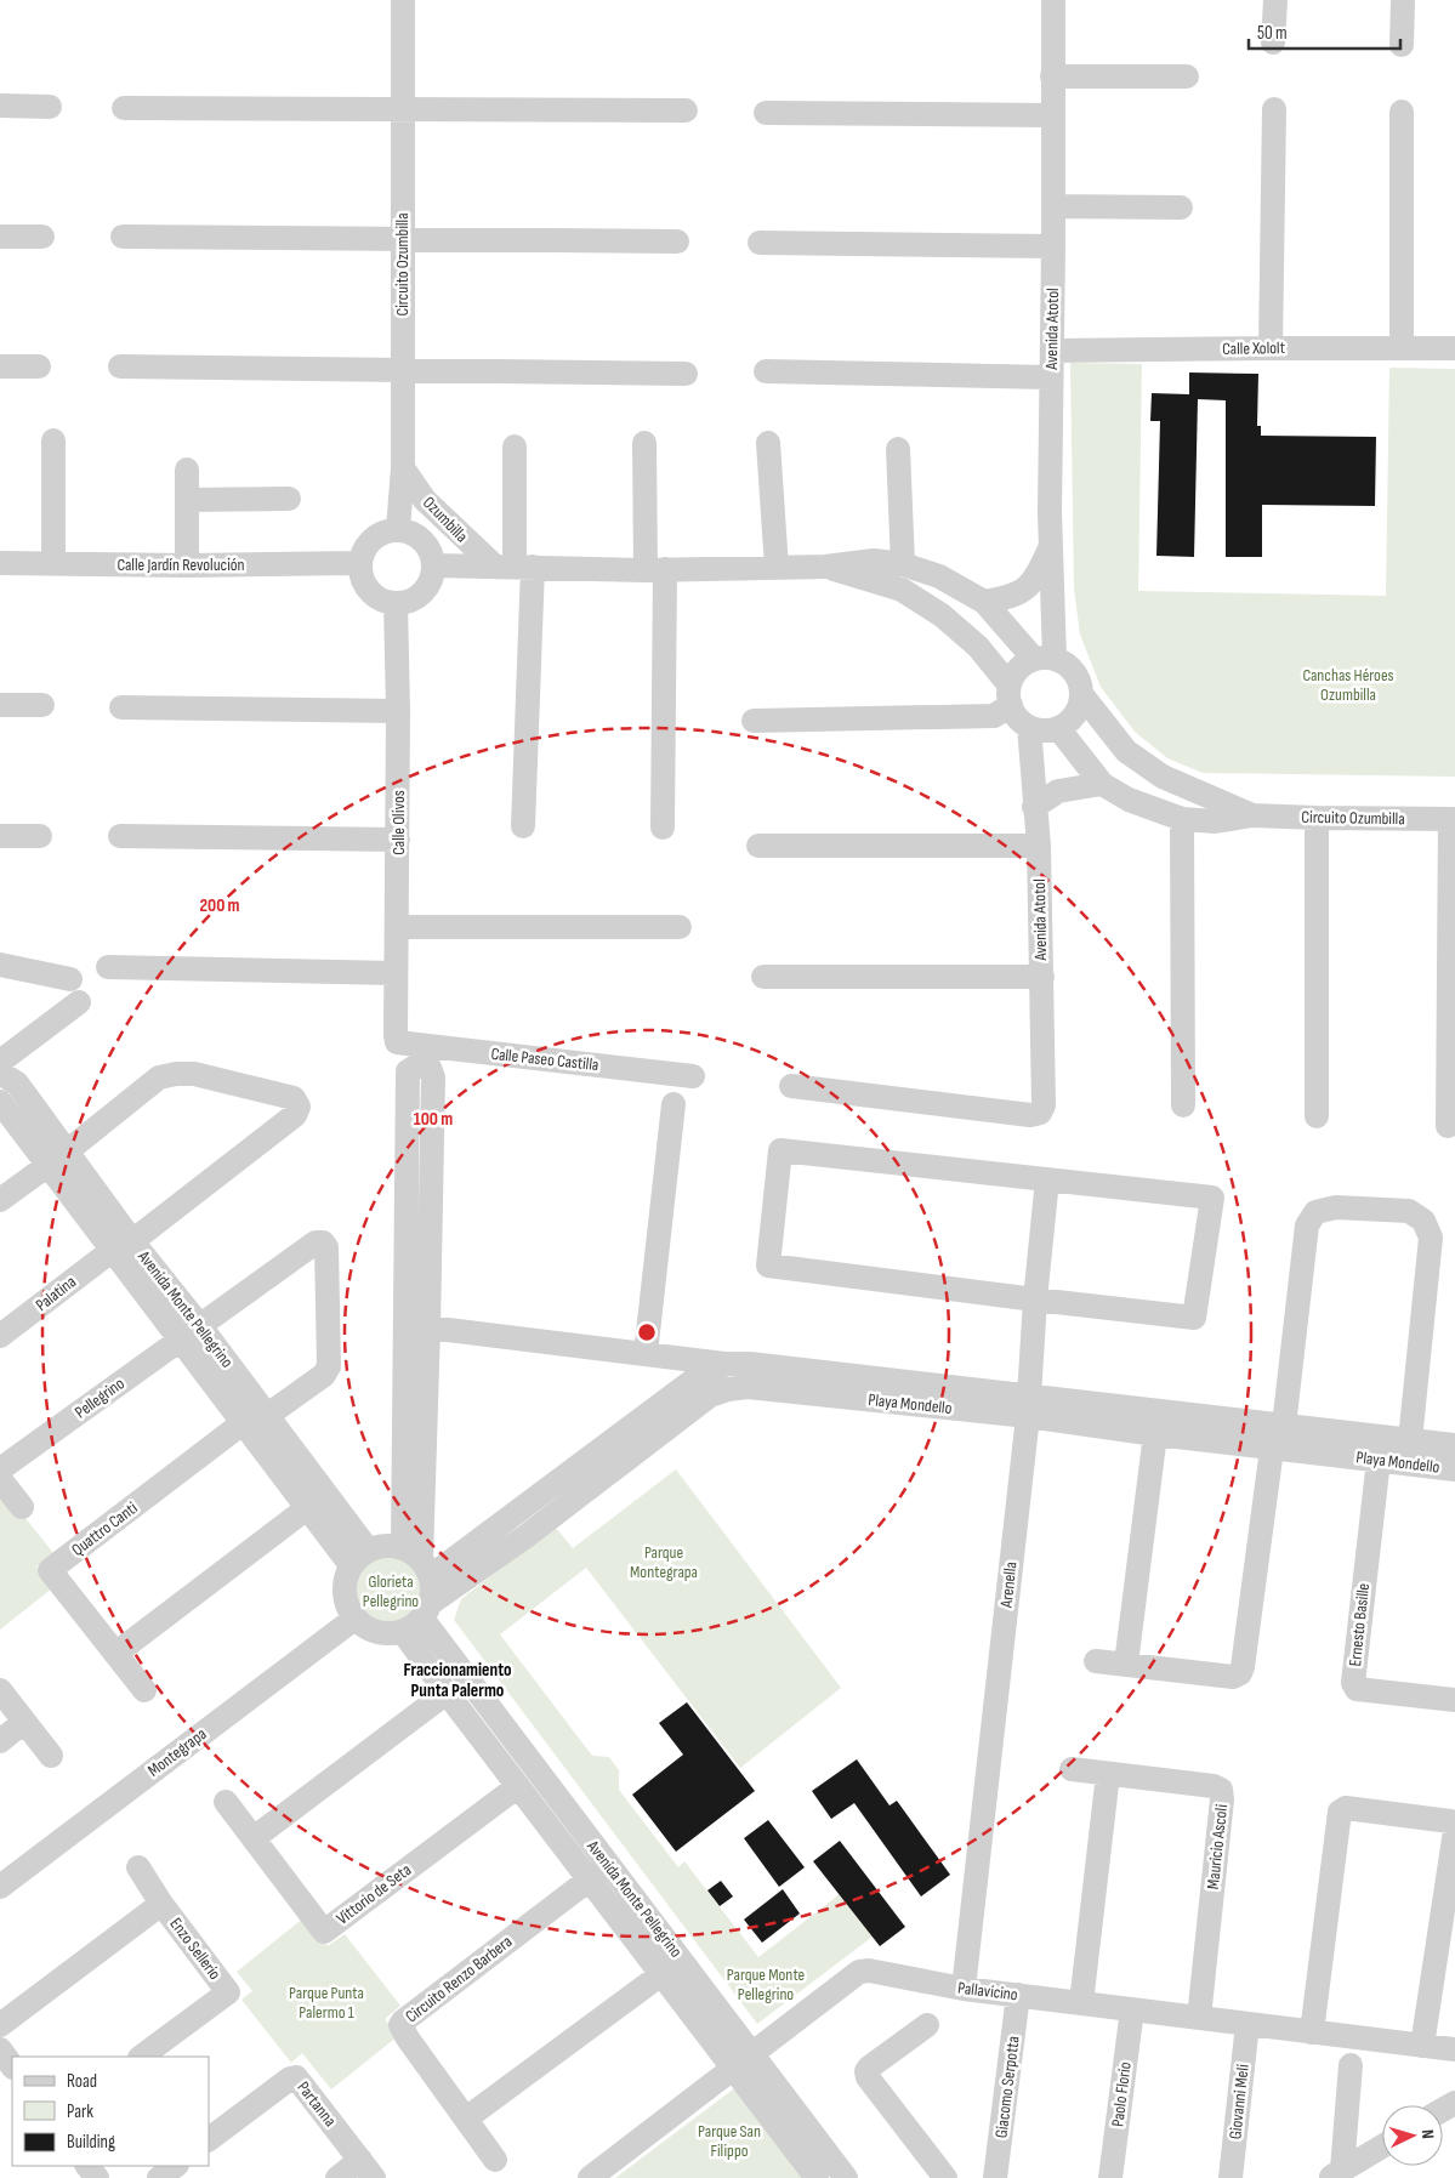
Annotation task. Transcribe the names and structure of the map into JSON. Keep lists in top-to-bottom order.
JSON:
{
  "streets": {
    "street": [
      "Circuito Ozumbilla",
      "Avenida Atotol",
      "Calle Xololt",
      "Ozumbilla",
      "Calle Jardín Revolución",
      "Calle Olivos",
      "Calle Paseo Castilla",
      "Palatina",
      "Avenida Monte Pellegrino",
      "Pellegrino",
      "Playa Mondello",
      "Quattro Canti",
      "Arenella",
      "Ernesto Basille",
      "Montegrapa",
      "Mauricio Ascoli",
      "Vittorio de Seta",
      "Enzo Sellerio",
      "Circuito Renzo Barbera",
      "Pallavicino",
      "Giacomo Serpotta",
      "Paolo Florio",
      "Giovanni Meli",
      "Partanna"
    ]
  },
  "crossings": [
    ["Circuito Ozumbilla", "Avenida Atotol"],
    ["Circuito Ozumbilla", "Ozumbilla"],
    ["Circuito Ozumbilla", "Calle Jardín Revolución"],
    ["Circuito Ozumbilla", "Calle Olivos"],
    ["Avenida Atotol", "Calle Xololt"],
    ["Calle Jardín Revolución", "Calle Olivos"],
    ["Calle Olivos", "Calle Paseo Castilla"],
    ["Palatina", "Avenida Monte Pellegrino"],
    ["Avenida Monte Pellegrino", "Pellegrino"],
    ["Avenida Monte Pellegrino", "Playa Mondello"],
    ["Avenida Monte Pellegrino", "Quattro Canti"],
    ["Avenida Monte Pellegrino", "Montegrapa"],
    ["Avenida Monte Pellegrino", "Vittorio de Seta"],
    ["Avenida Monte Pellegrino", "Circuito Renzo Barbera"],
    ["Avenida Monte Pellegrino", "Pallavicino"],
    ["Playa Mondello", "Arenella"],
    ["Playa Mondello", "Ernesto Basille"],
    ["Playa Mondello", "Montegrapa"],
    ["Arenella", "Pallavicino"],
    ["Mauricio Ascoli", "Pallavicino"],
    ["Pallavicino", "Giacomo Serpotta"],
    ["Pallavicino", "Paolo Florio"],
    ["Pallavicino", "Giovanni Meli"]
  ],
  "districts": ["Fraccionamiento Punta Palermo"],
  "parks": [
    "Canchas Héroes Ozumbilla",
    "Parque Montegrapa",
    "Glorieta Pellegrino",
    "Parque Monte Pellegrino",
    "Parque Punta Palermo 1",
    "Parque San Filippo"
  ],
  "legend": ["Road", "Park", "Building"],
  "scale_bar": "50 m",
  "north": "right",
  "rings": ["200 m", "100 m"]
}
